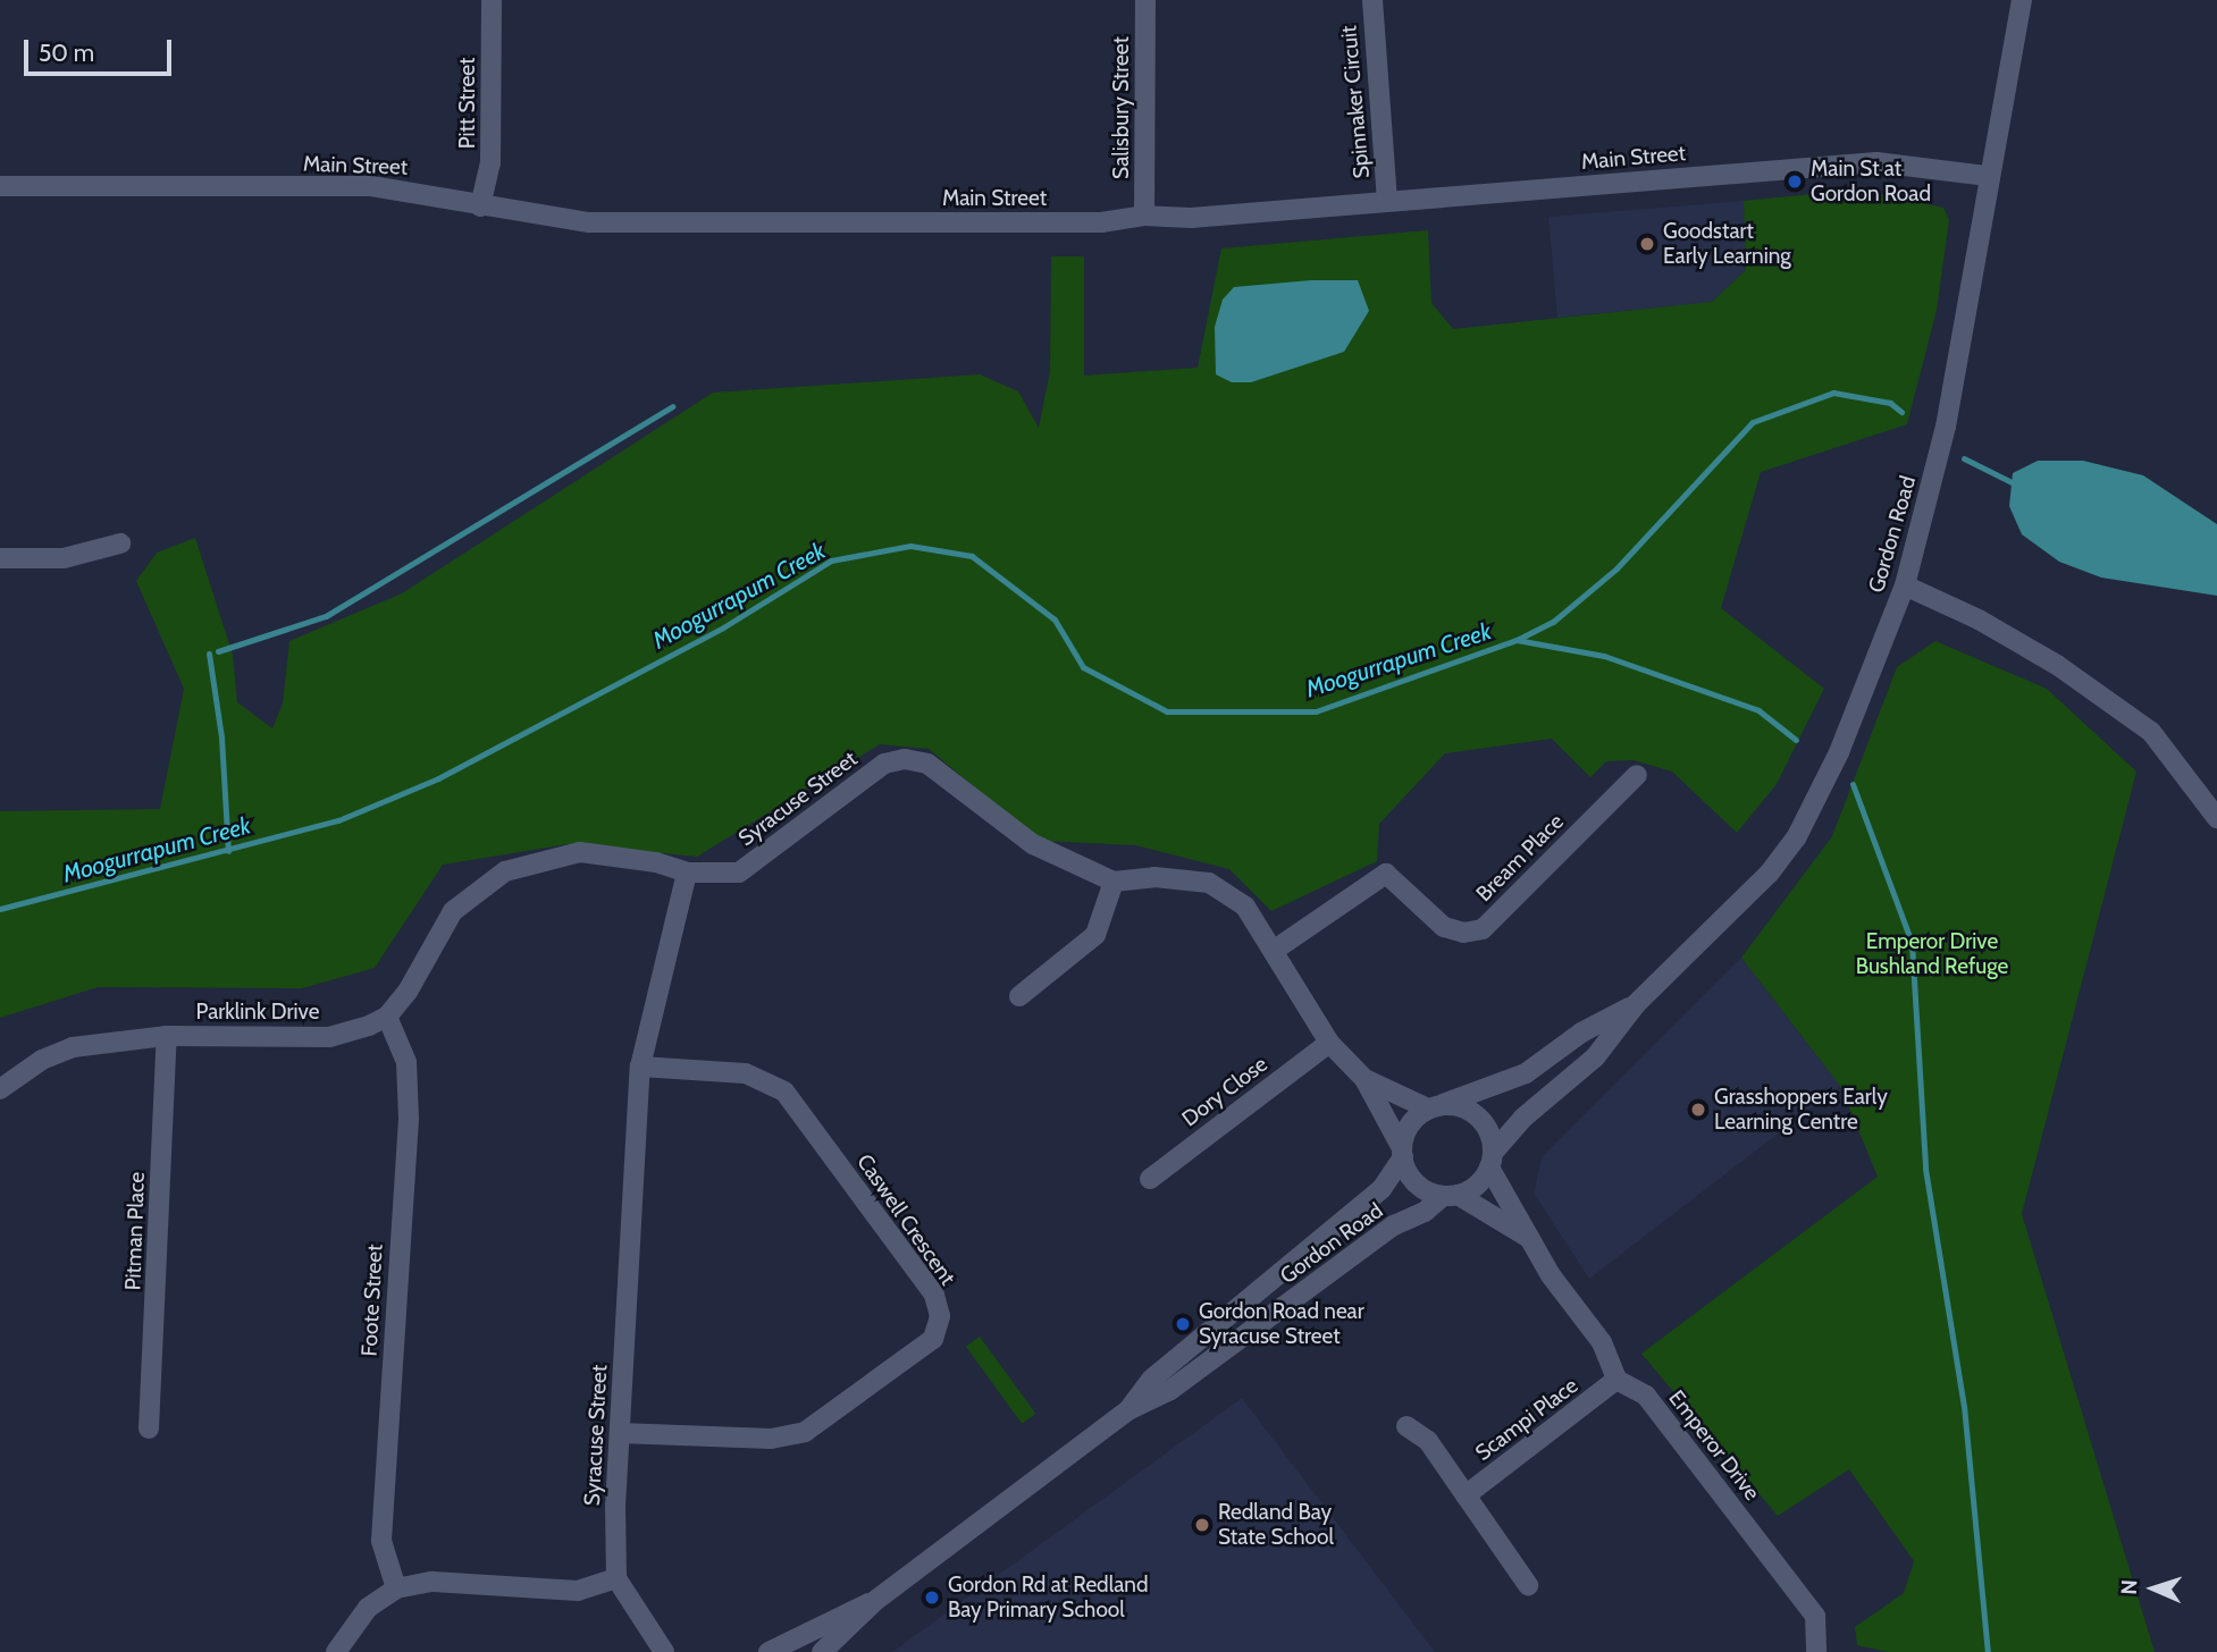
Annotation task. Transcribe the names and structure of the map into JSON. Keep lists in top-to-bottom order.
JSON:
{
  "streets": {
    "street": [
      "Spinnaker Circuit",
      "Pitt Street",
      "Salisbury Street",
      "Main Street",
      "Gordon Road",
      "Syracuse Street",
      "Bream Place",
      "Parklink Drive",
      "Dory Close",
      "Caswell Crescent",
      "Pitman Place",
      "Foote Street",
      "Scampi Place",
      "Emperor Drive"
    ]
  },
  "crossings": [
    ["Spinnaker Circuit", "Main Street"],
    ["Pitt Street", "Main Street"],
    ["Salisbury Street", "Main Street"],
    ["Main Street", "Gordon Road"],
    ["Syracuse Street", "Caswell Crescent"],
    ["Parklink Drive", "Pitman Place"],
    ["Parklink Drive", "Foote Street"],
    ["Scampi Place", "Emperor Drive"]
  ],
  "water": ["Moogurrapum Creek"],
  "parks": ["Emperor Drive Bushland Refuge"],
  "places": [
    "Main St at Gordon Road",
    "Goodstart Early Learning",
    "Grasshoppers Early Learning Centre",
    "Gordon Road near Syracuse Street",
    "Redland Bay State School",
    "Gordon Rd at Redland Bay Primary School"
  ],
  "scale_bar": "50 m",
  "north": "left"
}
